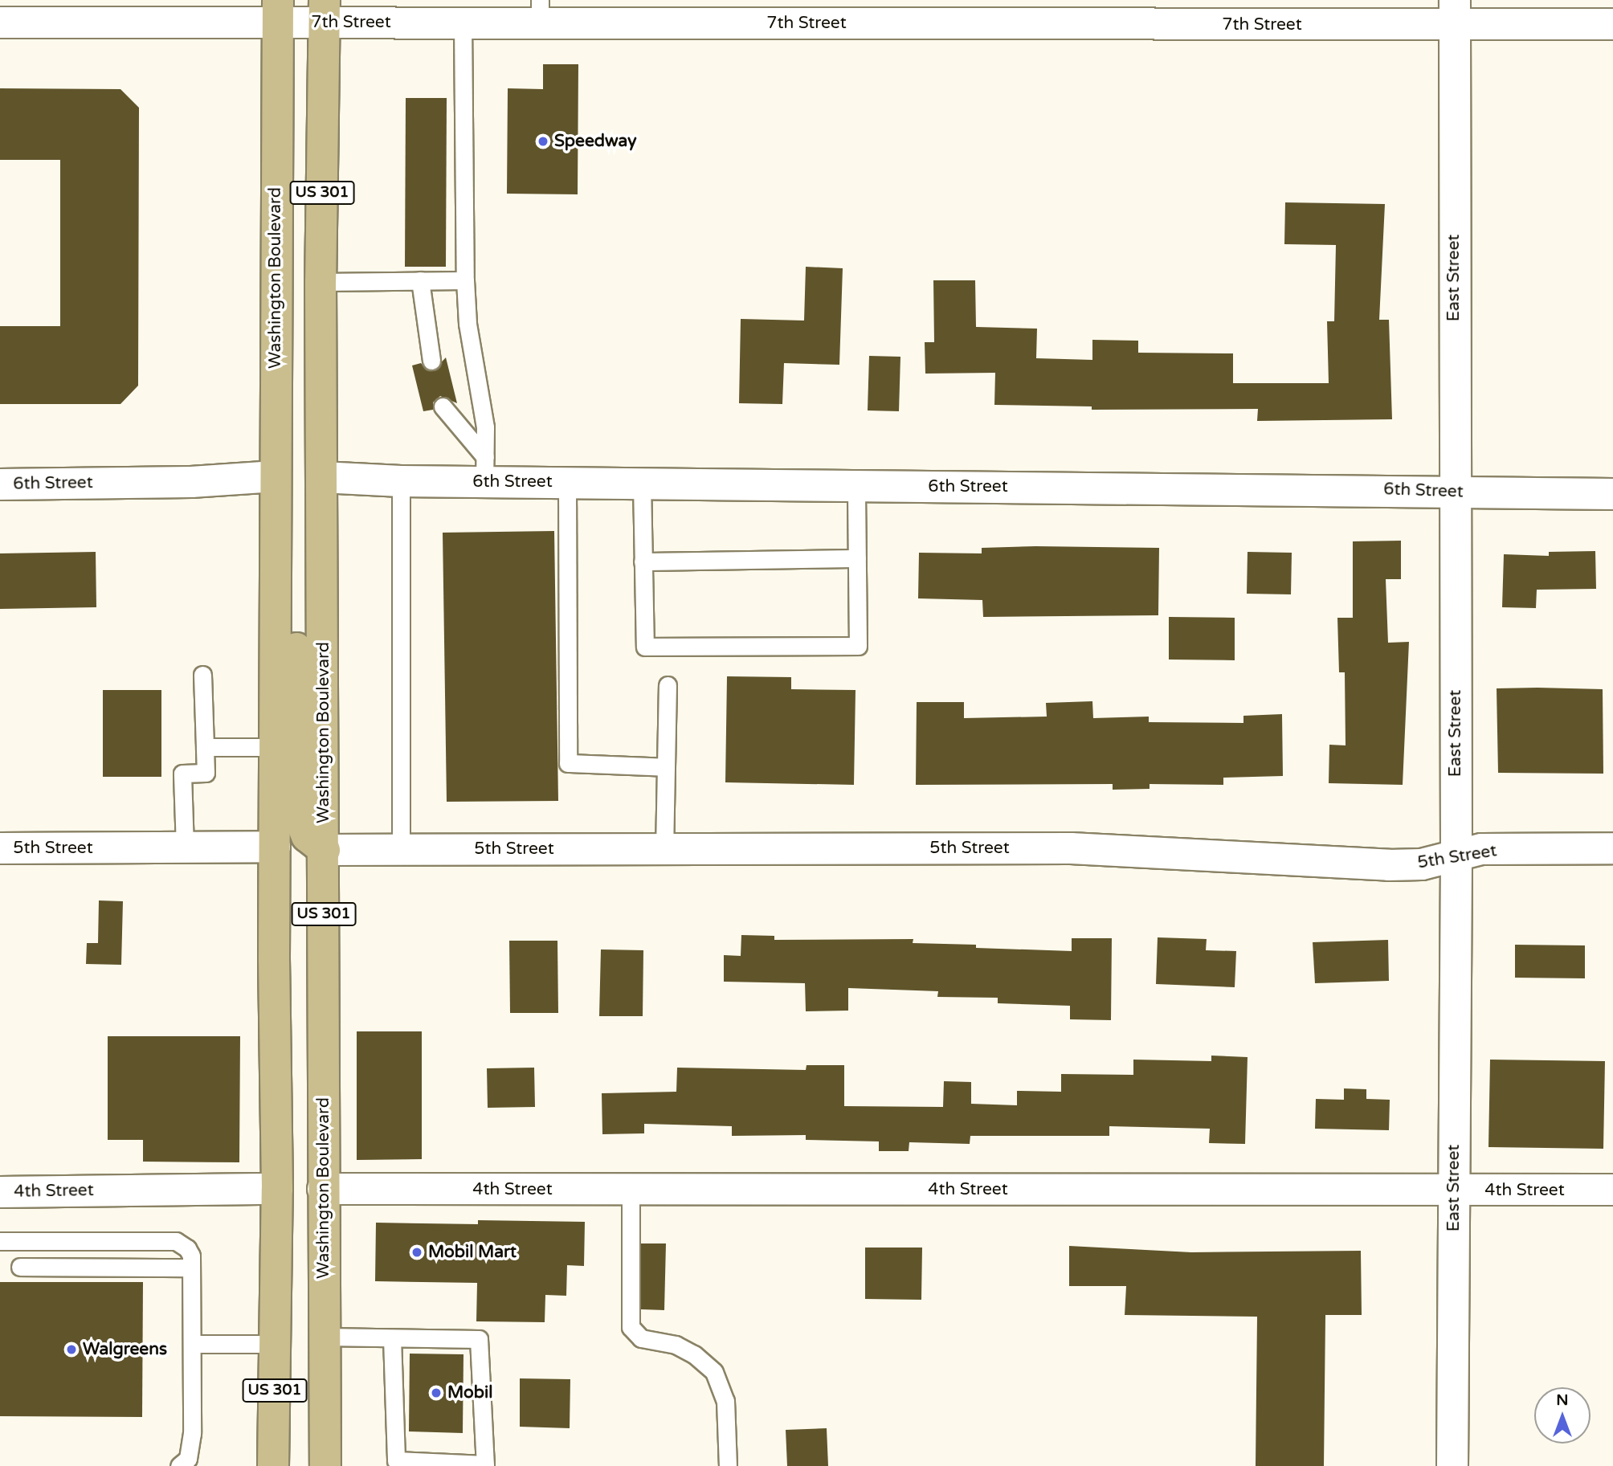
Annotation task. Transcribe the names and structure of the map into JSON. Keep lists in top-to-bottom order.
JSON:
{
  "streets": {
    "main road": ["US 301", "Washington Boulevard"],
    "street": [
      "7th Street",
      "East Street",
      "6th Street",
      "5th Street",
      "4th Street"
    ]
  },
  "crossings": [
    ["7th Street", "Washington Boulevard"],
    ["7th Street", "East Street"],
    ["Washington Boulevard", "6th Street"],
    ["Washington Boulevard", "5th Street"],
    ["Washington Boulevard", "4th Street"],
    ["East Street", "6th Street"],
    ["East Street", "5th Street"],
    ["East Street", "4th Street"]
  ],
  "places": [
    "Speedway",
    "Mobil Mart",
    "Walgreens",
    "Mobil"
  ],
  "north": "top"
}
